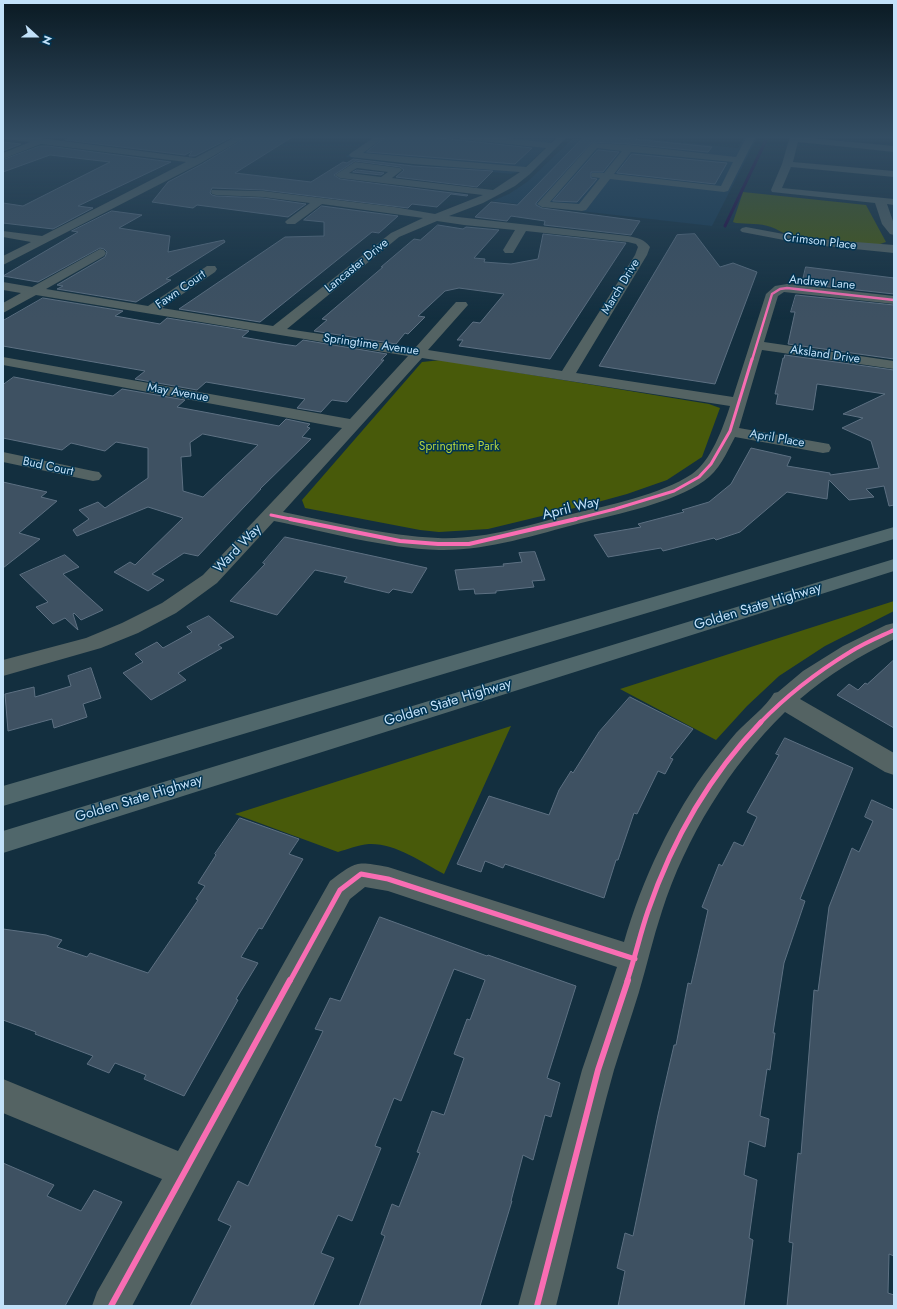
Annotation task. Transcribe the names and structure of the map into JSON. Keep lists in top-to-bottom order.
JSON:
{
  "streets": {
    "highway": ["Golden State Highway"],
    "street": [
      "Crimson Place",
      "Lancaster Drive",
      "Andrew Lane",
      "March Drive",
      "Fawn Court",
      "Springtime Avenue",
      "Aksland Drive",
      "May Avenue",
      "April Place",
      "Bud Court",
      "April Way",
      "Ward Way"
    ]
  },
  "crossings": [
    ["Lancaster Drive", "Springtime Avenue"],
    ["Andrew Lane", "April Way"],
    ["March Drive", "Springtime Avenue"],
    ["Fawn Court", "Springtime Avenue"],
    ["Springtime Avenue", "April Way"],
    ["Springtime Avenue", "Ward Way"],
    ["Aksland Drive", "April Way"],
    ["May Avenue", "Ward Way"],
    ["April Place", "April Way"],
    ["April Way", "Ward Way"]
  ],
  "parks": ["Springtime Park"],
  "north": "right"
}
